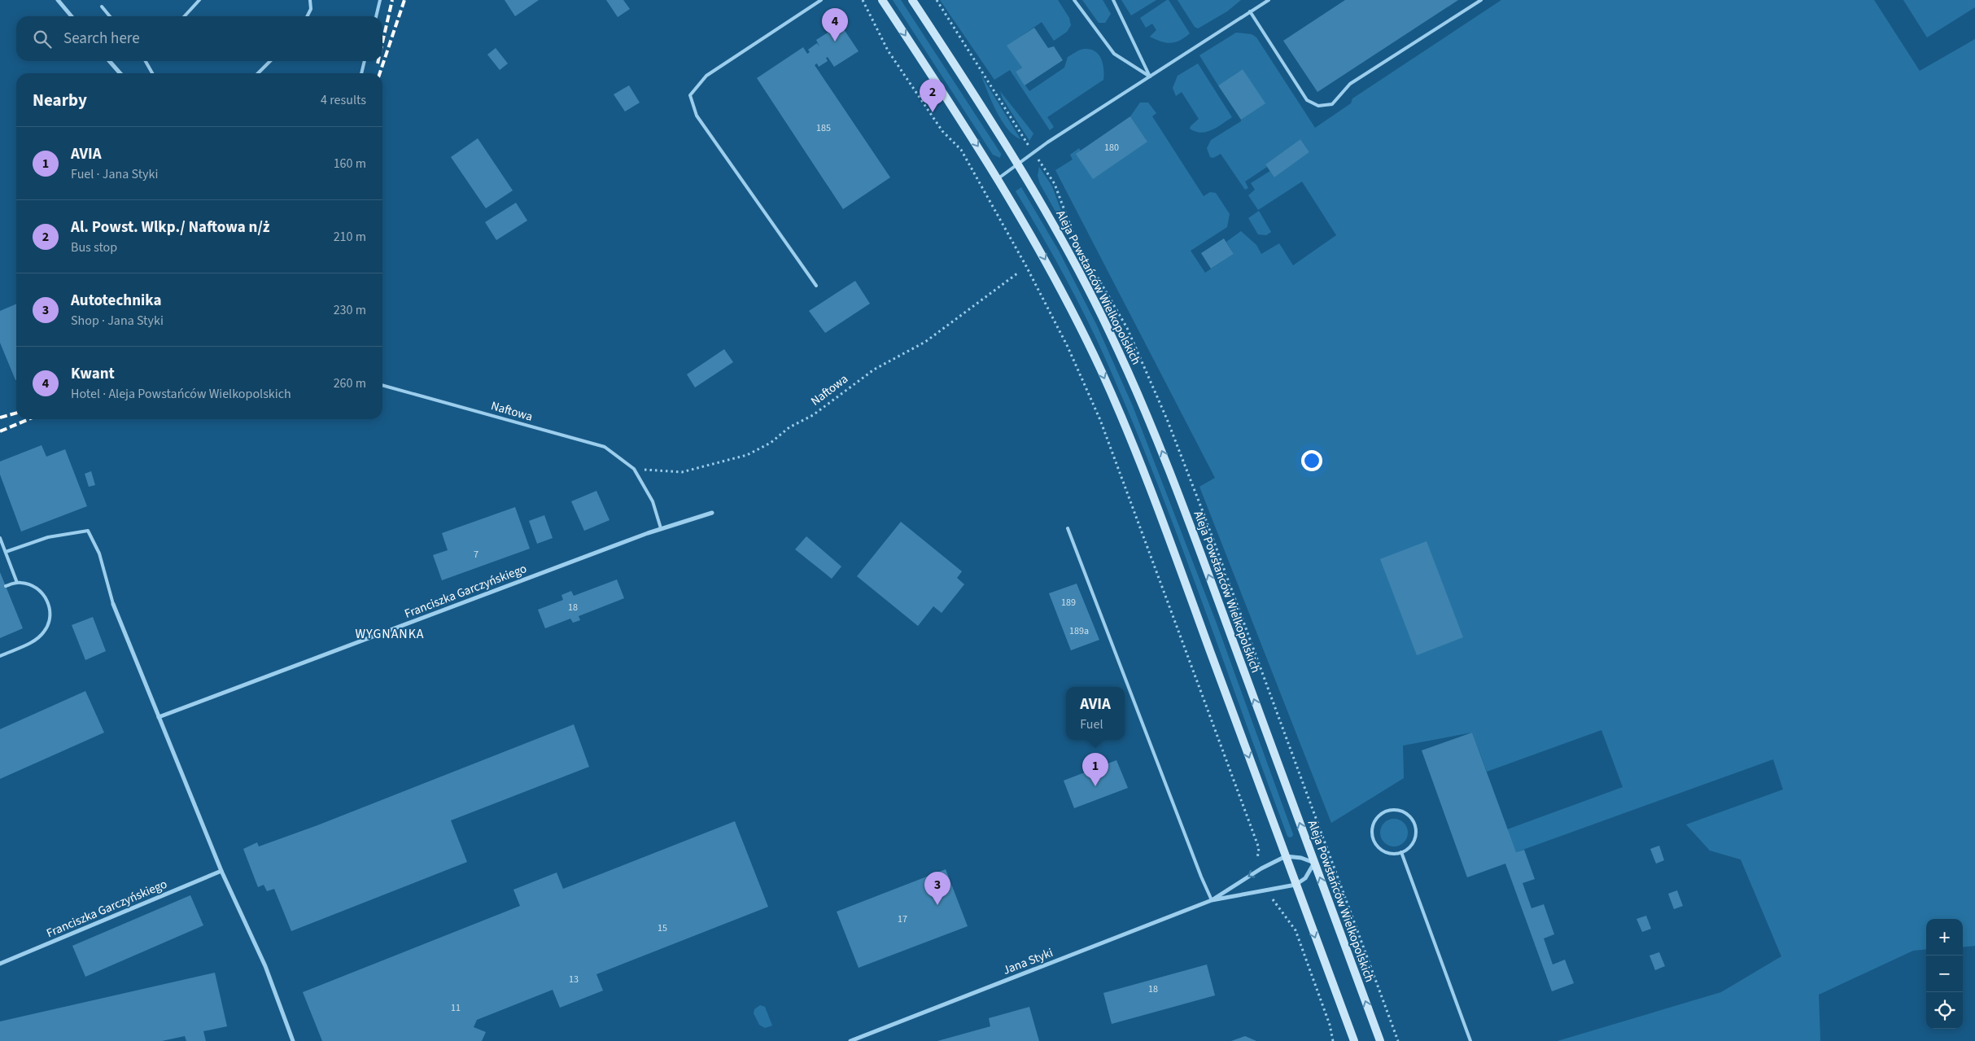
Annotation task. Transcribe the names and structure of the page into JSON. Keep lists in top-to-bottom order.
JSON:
{
  "streets": {
    "main road": ["Aleja Powstańców Wielkopolskich"],
    "street": ["Franciszka Garczyńskiego", "Jana Styki"],
    "lane": ["Naftowa"]
  },
  "crossings": [
    ["Naftowa", "Franciszka Garczyńskiego"]
  ],
  "districts": ["WYGNANKA"],
  "house_numbers": [
    "185",
    "180",
    "7",
    "189",
    "18",
    "189a",
    "17",
    "15",
    "13",
    "18",
    "11"
  ],
  "page": {
    "pins": [
      "4",
      "2",
      "1",
      "3"
    ],
    "search": "Search here",
    "heading": ["Nearby", "4 results"],
    "list": [
      {
        "mark": "1",
        "name": "AVIA",
        "note": "Fuel · Jana Styki",
        "value": "160 m"
      },
      {
        "mark": "2",
        "name": "Al. Powst. Wlkp./ Naftowa n/ż",
        "note": "Bus stop",
        "value": "210 m"
      },
      {
        "mark": "3",
        "name": "Autotechnika",
        "note": "Shop · Jana Styki",
        "value": "230 m"
      },
      {
        "mark": "4",
        "name": "Kwant",
        "note": "Hotel · Aleja Powstańców Wielkopolskich",
        "value": "260 m"
      }
    ],
    "popup": ["AVIA", "Fuel"],
    "map_buttons": ["+", "−"]
  }
}
